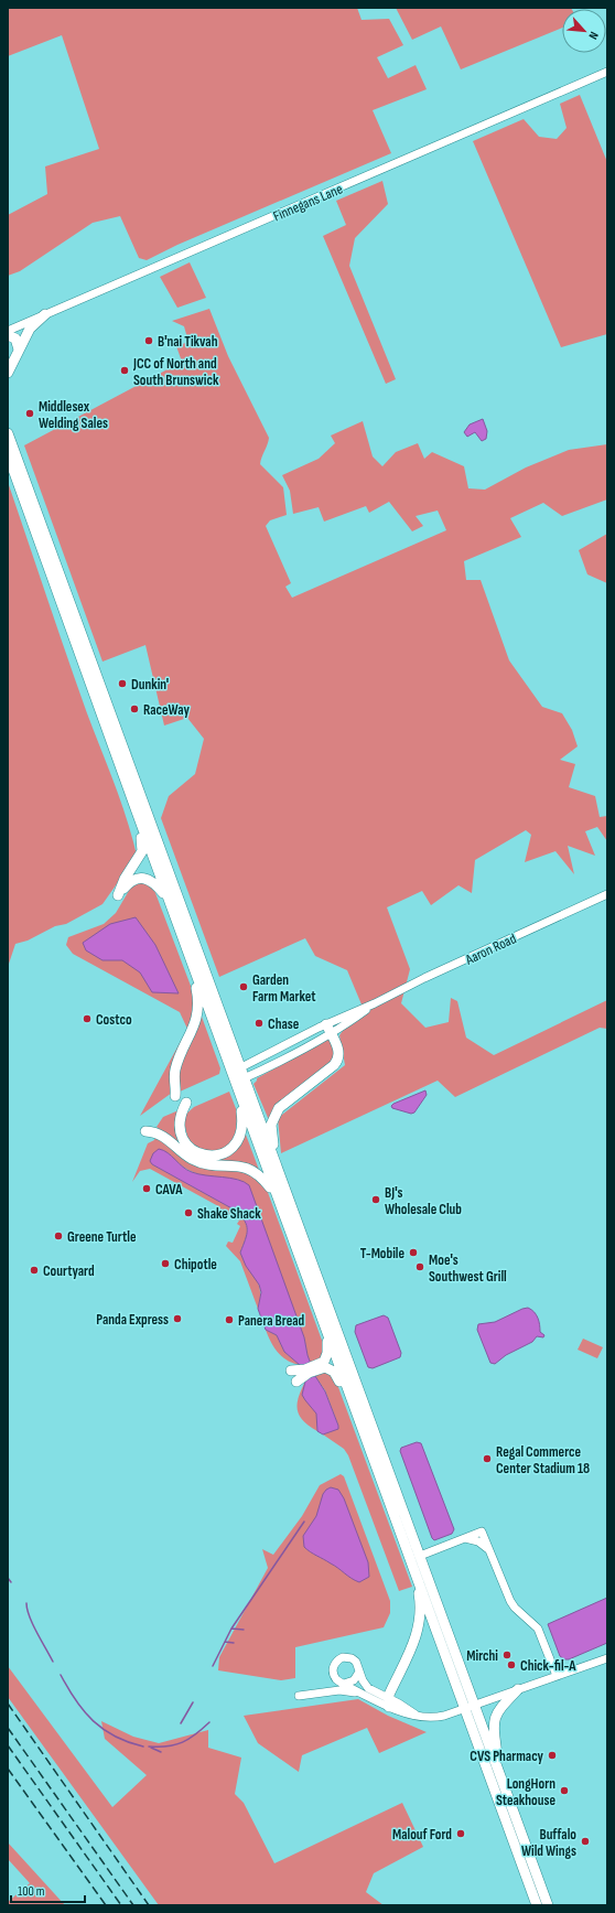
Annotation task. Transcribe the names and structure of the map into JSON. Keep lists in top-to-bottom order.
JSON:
{
  "streets": {
    "street": ["Finnegans Lane", "Aaron Road"]
  },
  "places": [
    "B'nai Tikvah",
    "JCC of North and South Brunswick",
    "Middlesex Welding Sales",
    "Dunkin'",
    "RaceWay",
    "Garden Farm Market",
    "Costco",
    "Chase",
    "CAVA",
    "BJ's Wholesale Club",
    "Shake Shack",
    "Greene Turtle",
    "T-Mobile",
    "Chipotle",
    "Moe's Southwest Grill",
    "Courtyard",
    "Panda Express",
    "Panera Bread",
    "Regal Commerce Center Stadium 18",
    "Mirchi",
    "Chick-fil-A",
    "CVS Pharmacy",
    "LongHorn Steakhouse",
    "Malouf Ford",
    "Buffalo Wild Wings"
  ],
  "scale_bar": "100 m",
  "north": "bottom right"
}
